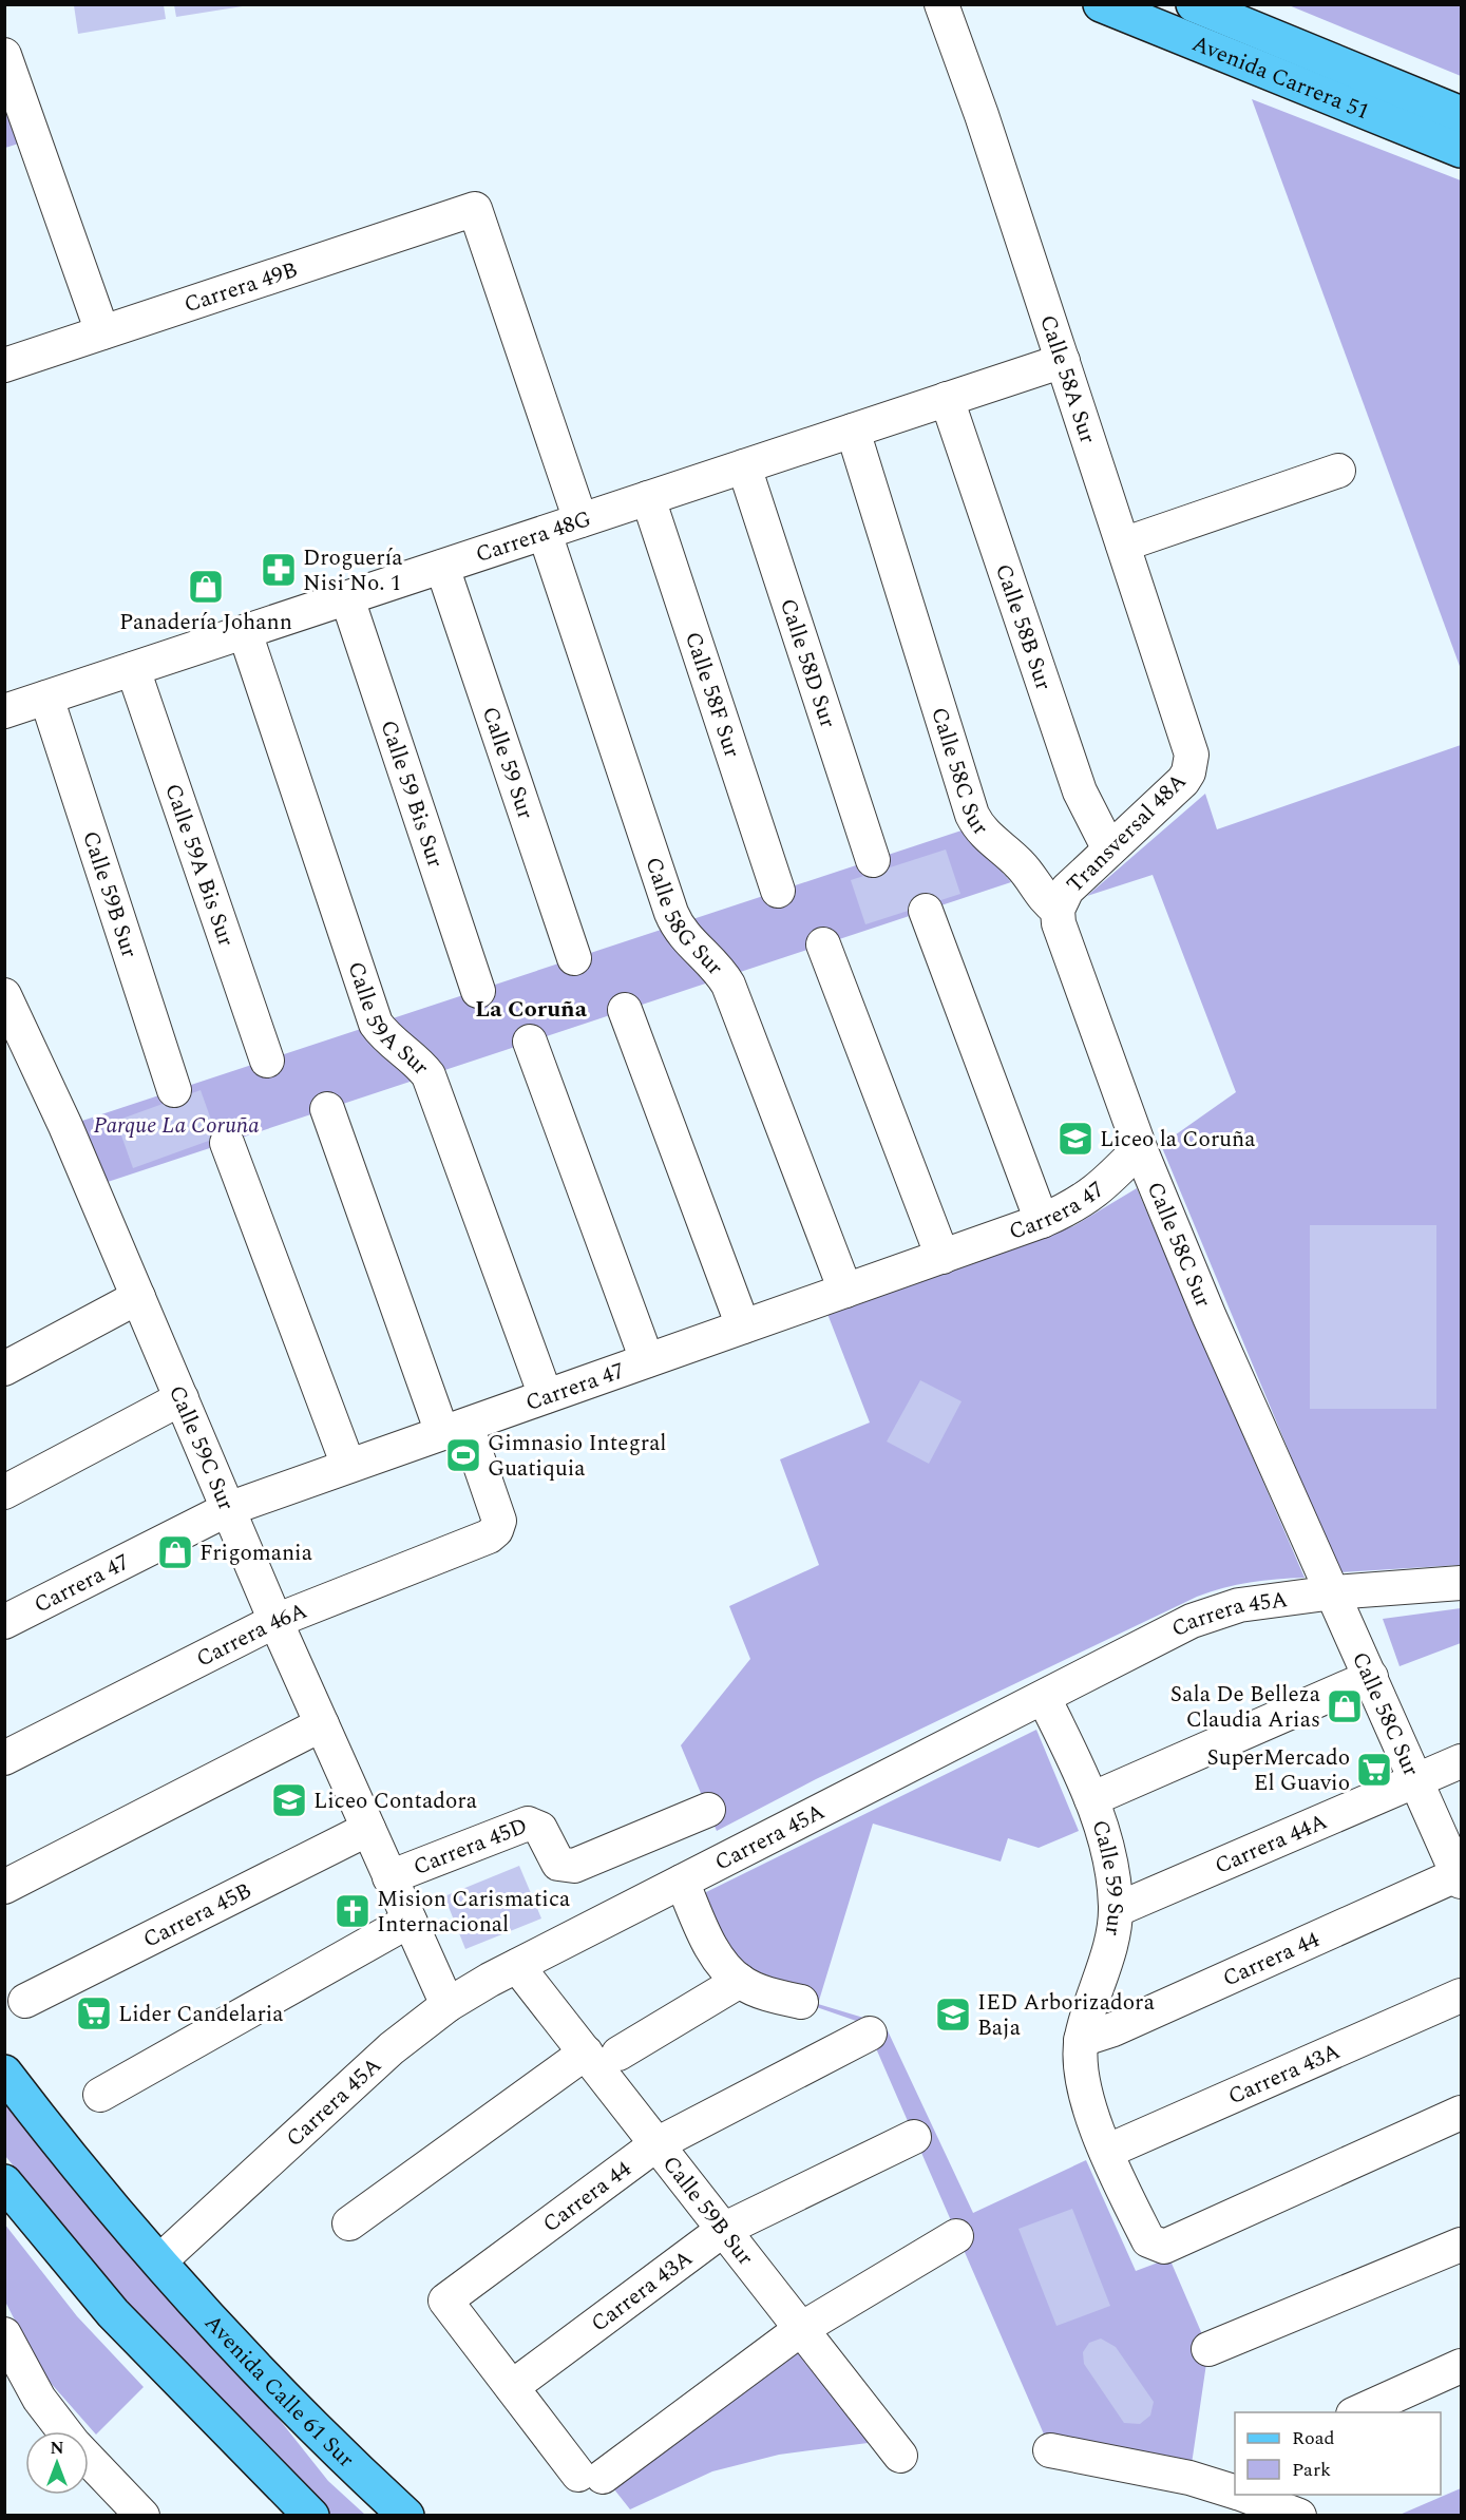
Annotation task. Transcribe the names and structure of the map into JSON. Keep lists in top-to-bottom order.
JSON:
{
  "streets": {
    "main road": ["Avenida Carrera 51", "Avenida Calle 61 Sur"],
    "street": [
      "Carrera 49B",
      "Calle 58A Sur",
      "Carrera 48G",
      "Calle 58B Sur",
      "Calle 58D Sur",
      "Calle 58F Sur",
      "Calle 59 Sur",
      "Calle 58C Sur",
      "Calle 59 Bis Sur",
      "Transversal 48A",
      "Calle 59A Bis Sur",
      "Calle 59B Sur",
      "Calle 58G Sur",
      "Calle 59A Sur",
      "Carrera 47",
      "Calle 59C Sur",
      "Carrera 45A",
      "Carrera 46A",
      "Carrera 44A",
      "Carrera 45D",
      "Carrera 45B",
      "Carrera 44",
      "Carrera 43A"
    ]
  },
  "crossings": [
    ["Carrera 49B", "Carrera 48G"],
    ["Calle 58A Sur", "Carrera 48G"],
    ["Calle 58A Sur", "Transversal 48A"],
    ["Carrera 48G", "Calle 58B Sur"],
    ["Carrera 48G", "Calle 58D Sur"],
    ["Carrera 48G", "Calle 58F Sur"],
    ["Carrera 48G", "Calle 59 Sur"],
    ["Carrera 48G", "Calle 58C Sur"],
    ["Carrera 48G", "Calle 59 Bis Sur"],
    ["Carrera 48G", "Calle 59A Bis Sur"],
    ["Carrera 48G", "Calle 59B Sur"],
    ["Carrera 48G", "Calle 58G Sur"],
    ["Carrera 48G", "Calle 59A Sur"],
    ["Calle 58B Sur", "Transversal 48A"],
    ["Calle 59 Sur", "Carrera 45A"],
    ["Calle 59 Sur", "Carrera 44A"],
    ["Calle 59 Sur", "Carrera 44"],
    ["Calle 59 Sur", "Carrera 43A"],
    ["Calle 58C Sur", "Transversal 48A"],
    ["Calle 58C Sur", "Carrera 47"],
    ["Calle 58C Sur", "Carrera 45A"],
    ["Calle 58C Sur", "Carrera 44A"],
    ["Calle 58C Sur", "Carrera 44"],
    ["Calle 59B Sur", "Carrera 45A"],
    ["Calle 59B Sur", "Carrera 44"],
    ["Calle 59B Sur", "Carrera 43A"],
    ["Calle 58G Sur", "Carrera 47"],
    ["Calle 59A Sur", "Carrera 47"],
    ["Carrera 47", "Calle 59C Sur"],
    ["Carrera 47", "Carrera 46A"],
    ["Calle 59C Sur", "Carrera 45A"],
    ["Calle 59C Sur", "Carrera 46A"],
    ["Calle 59C Sur", "Carrera 45D"],
    ["Calle 59C Sur", "Carrera 45B"],
    ["Carrera 45A", "Avenida Calle 61 Sur"],
    ["Carrera 44", "Carrera 43A"]
  ],
  "districts": ["La Coruña"],
  "parks": ["Parque La Coruña"],
  "places": {
    "pharmacy": ["Droguería Nisi No. 1"],
    "shop": ["Panadería Johann", "Frigomania", "Sala De Belleza Claudia Arias"],
    "school or university": ["Liceo la Coruña", "Liceo Contadora", "IED Arborizadora Baja"],
    "sports": ["Gimnasio Integral Guatiquia"],
    "supermarket": ["SuperMercado El Guavio", "Lider Candelaria"],
    "church": ["Mision Carismatica Internacional"]
  },
  "legend": ["Road", "Park"],
  "north": "top"
}
